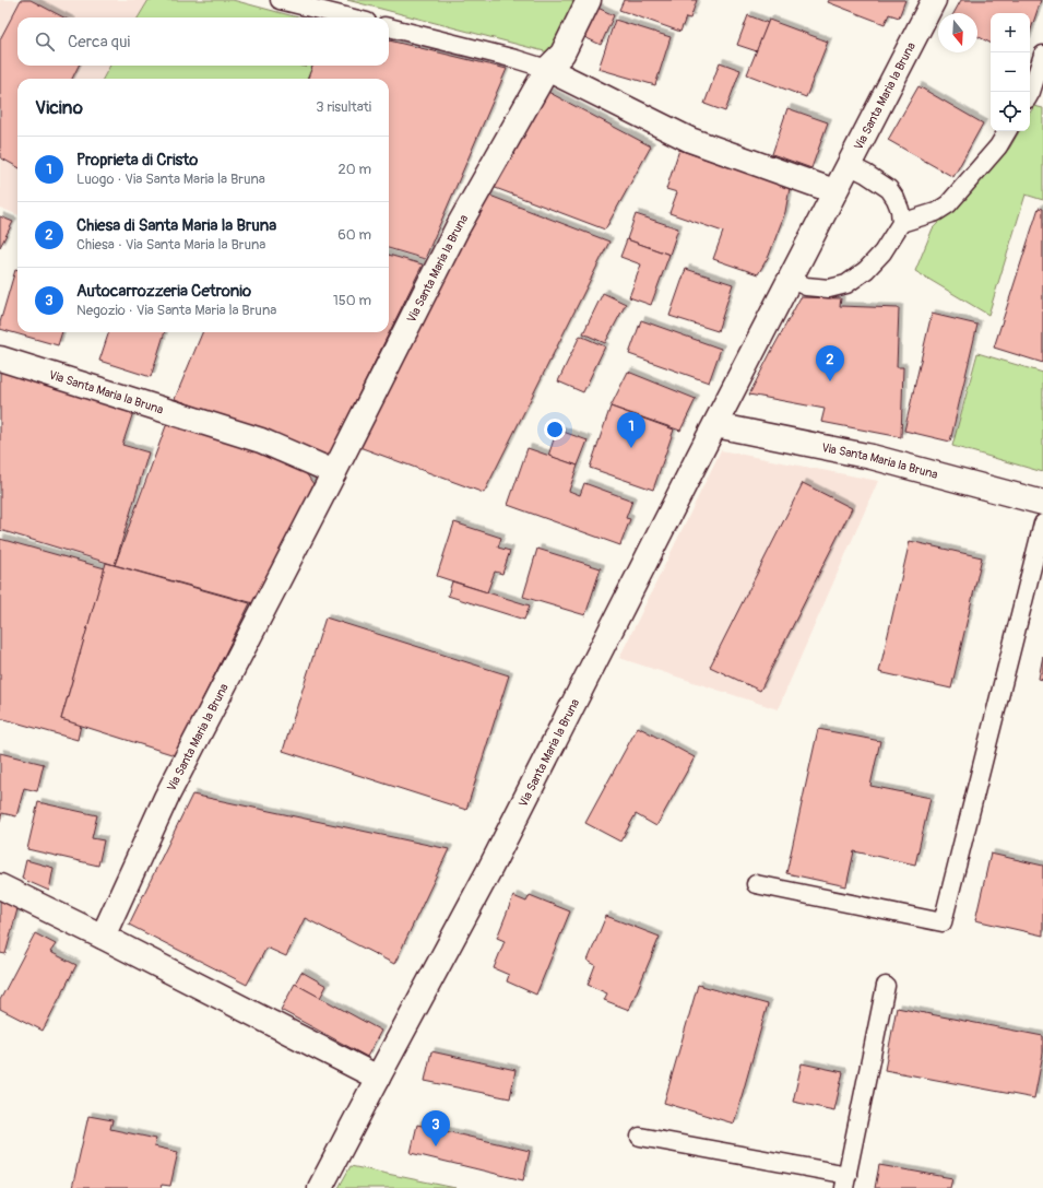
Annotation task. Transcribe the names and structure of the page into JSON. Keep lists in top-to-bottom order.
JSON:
{
  "streets": {
    "street": ["Via Santa Maria la Bruna"]
  },
  "north": "bottom",
  "page": {
    "map_buttons": ["+", "−"],
    "search": "Cerca qui",
    "heading": ["Vicino", "3 risultati"],
    "list": [
      {
        "mark": "1",
        "name": "Proprieta di Cristo",
        "note": "Luogo · Via Santa Maria la Bruna",
        "value": "20 m"
      },
      {
        "mark": "2",
        "name": "Chiesa di Santa Maria la Bruna",
        "note": "Chiesa · Via Santa Maria la Bruna",
        "value": "60 m"
      },
      {
        "mark": "3",
        "name": "Autocarrozzeria Cetronio",
        "note": "Negozio · Via Santa Maria la Bruna",
        "value": "150 m"
      }
    ],
    "pins": ["2", "1", "3"]
  }
}
